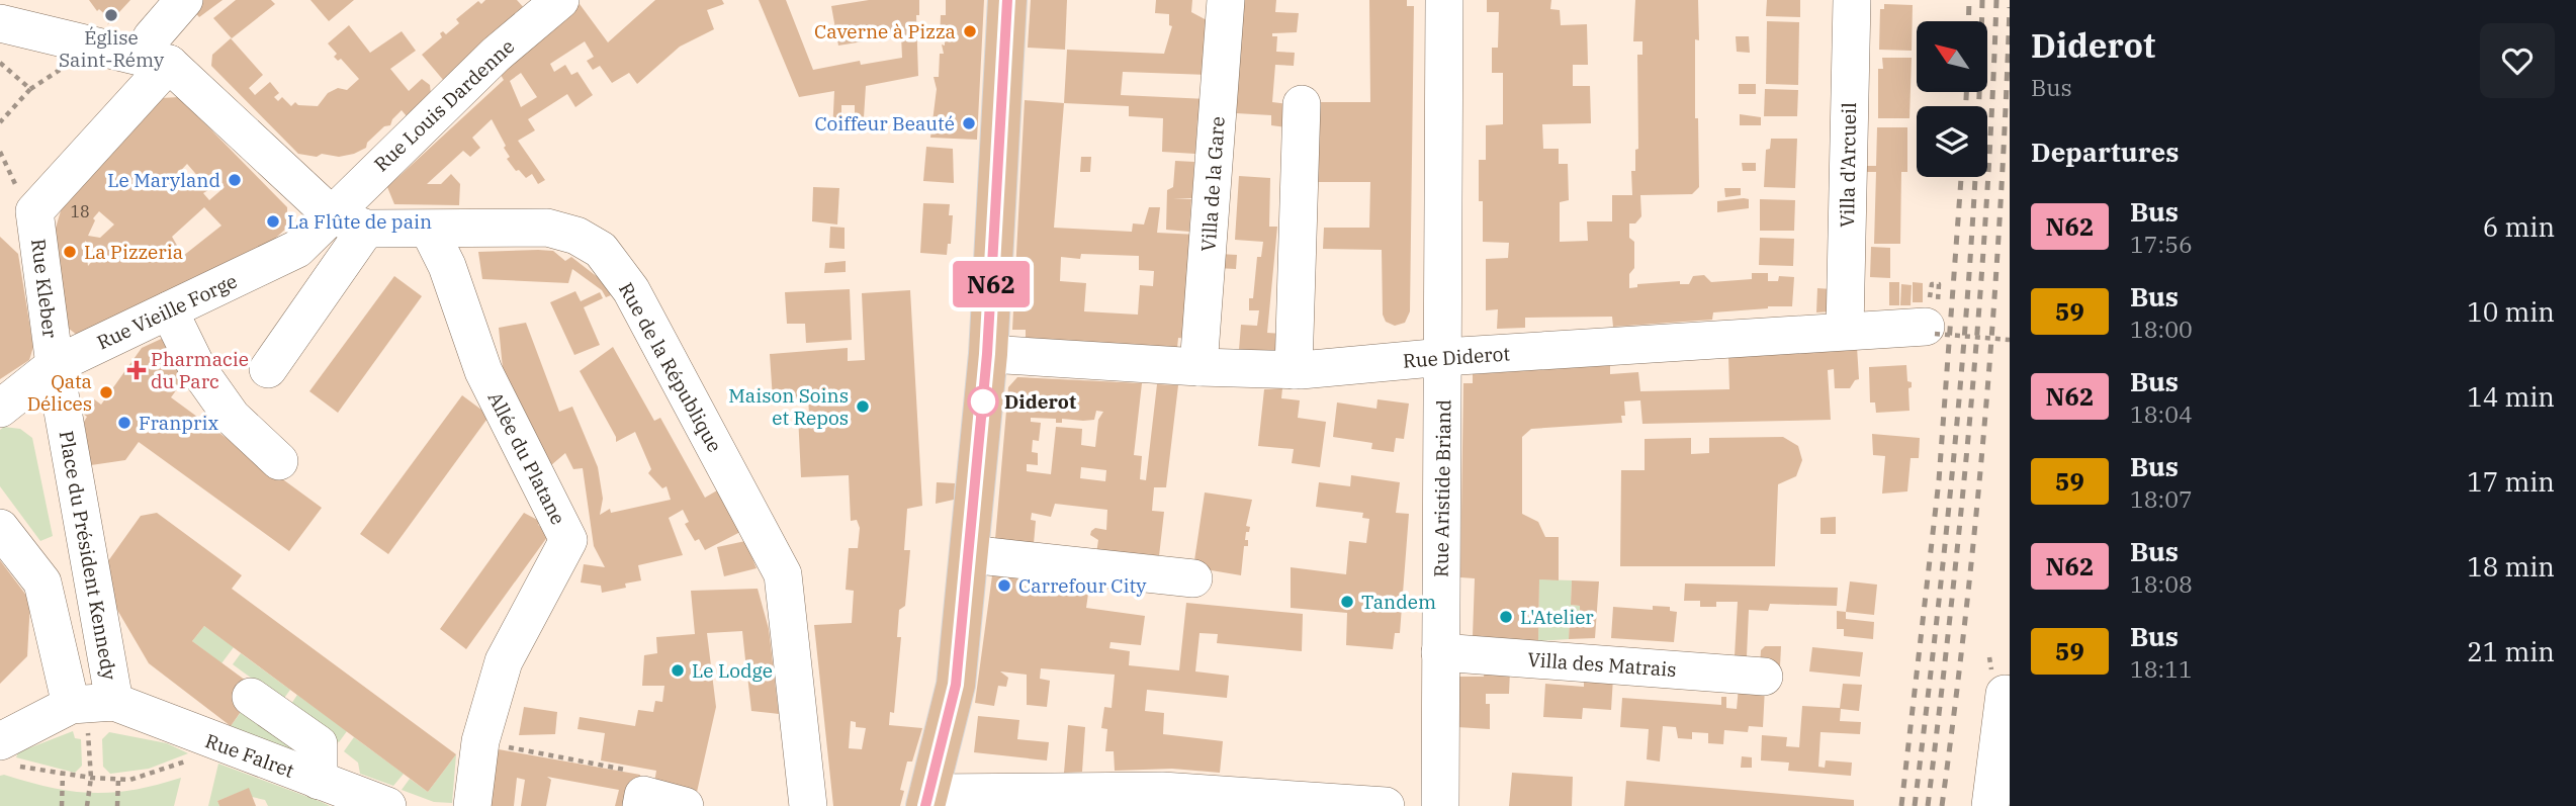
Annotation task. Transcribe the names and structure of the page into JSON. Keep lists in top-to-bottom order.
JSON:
{
  "streets": {
    "street": [
      "Rue Louis Dardenne",
      "Villa d'Arcueil",
      "Villa de la Gare",
      "Rue Kleber",
      "Rue Vieille Forge",
      "Rue Diderot",
      "Rue de la République",
      "Allée du Platane",
      "Rue Aristide Briand",
      "Place du Président Kennedy",
      "Villa des Matrais",
      "Rue Falret"
    ]
  },
  "crossings": [
    ["Rue Louis Dardenne", "Rue Vieille Forge"],
    ["Rue Louis Dardenne", "Rue de la République"],
    ["Villa d'Arcueil", "Rue Diderot"],
    ["Villa de la Gare", "Rue Diderot"],
    ["Rue Kleber", "Rue Vieille Forge"],
    ["Rue Kleber", "Rue de la République"],
    ["Rue Kleber", "Place du Président Kennedy"],
    ["Rue Vieille Forge", "Rue de la République"],
    ["Rue Vieille Forge", "Place du Président Kennedy"],
    ["Rue Diderot", "Rue Aristide Briand"],
    ["Rue de la République", "Allée du Platane"],
    ["Rue Aristide Briand", "Villa des Matrais"],
    ["Place du Président Kennedy", "Rue Falret"]
  ],
  "places": {
    "other": [
      "Église Saint-Rémy",
      "Caverne à Pizza",
      "Coiffeur Beauté",
      "Le Maryland",
      "La Flûte de pain",
      "La Pizzeria",
      "Qata Délices",
      "Diderot",
      "Maison Soins et Repos",
      "Franprix",
      "Carrefour City",
      "Tandem",
      "L'Atelier",
      "Le Lodge"
    ],
    "health": ["Pharmacie du Parc"]
  },
  "lines": ["bus line N62"],
  "house_numbers": ["18"],
  "north": "top left",
  "page": {
    "on_map": "N62",
    "heading": [
      ["Diderot", "Bus"],
      "Departures"
    ],
    "list": [
      {
        "mark": "N62",
        "name": "Bus",
        "note": "17:56",
        "value": "6 min"
      },
      {
        "mark": "59",
        "name": "Bus",
        "note": "18:00",
        "value": "10 min"
      },
      {
        "mark": "N62",
        "name": "Bus",
        "note": "18:04",
        "value": "14 min"
      },
      {
        "mark": "59",
        "name": "Bus",
        "note": "18:07",
        "value": "17 min"
      },
      {
        "mark": "N62",
        "name": "Bus",
        "note": "18:08",
        "value": "18 min"
      },
      {
        "mark": "59",
        "name": "Bus",
        "note": "18:11",
        "value": "21 min"
      }
    ]
  }
}
